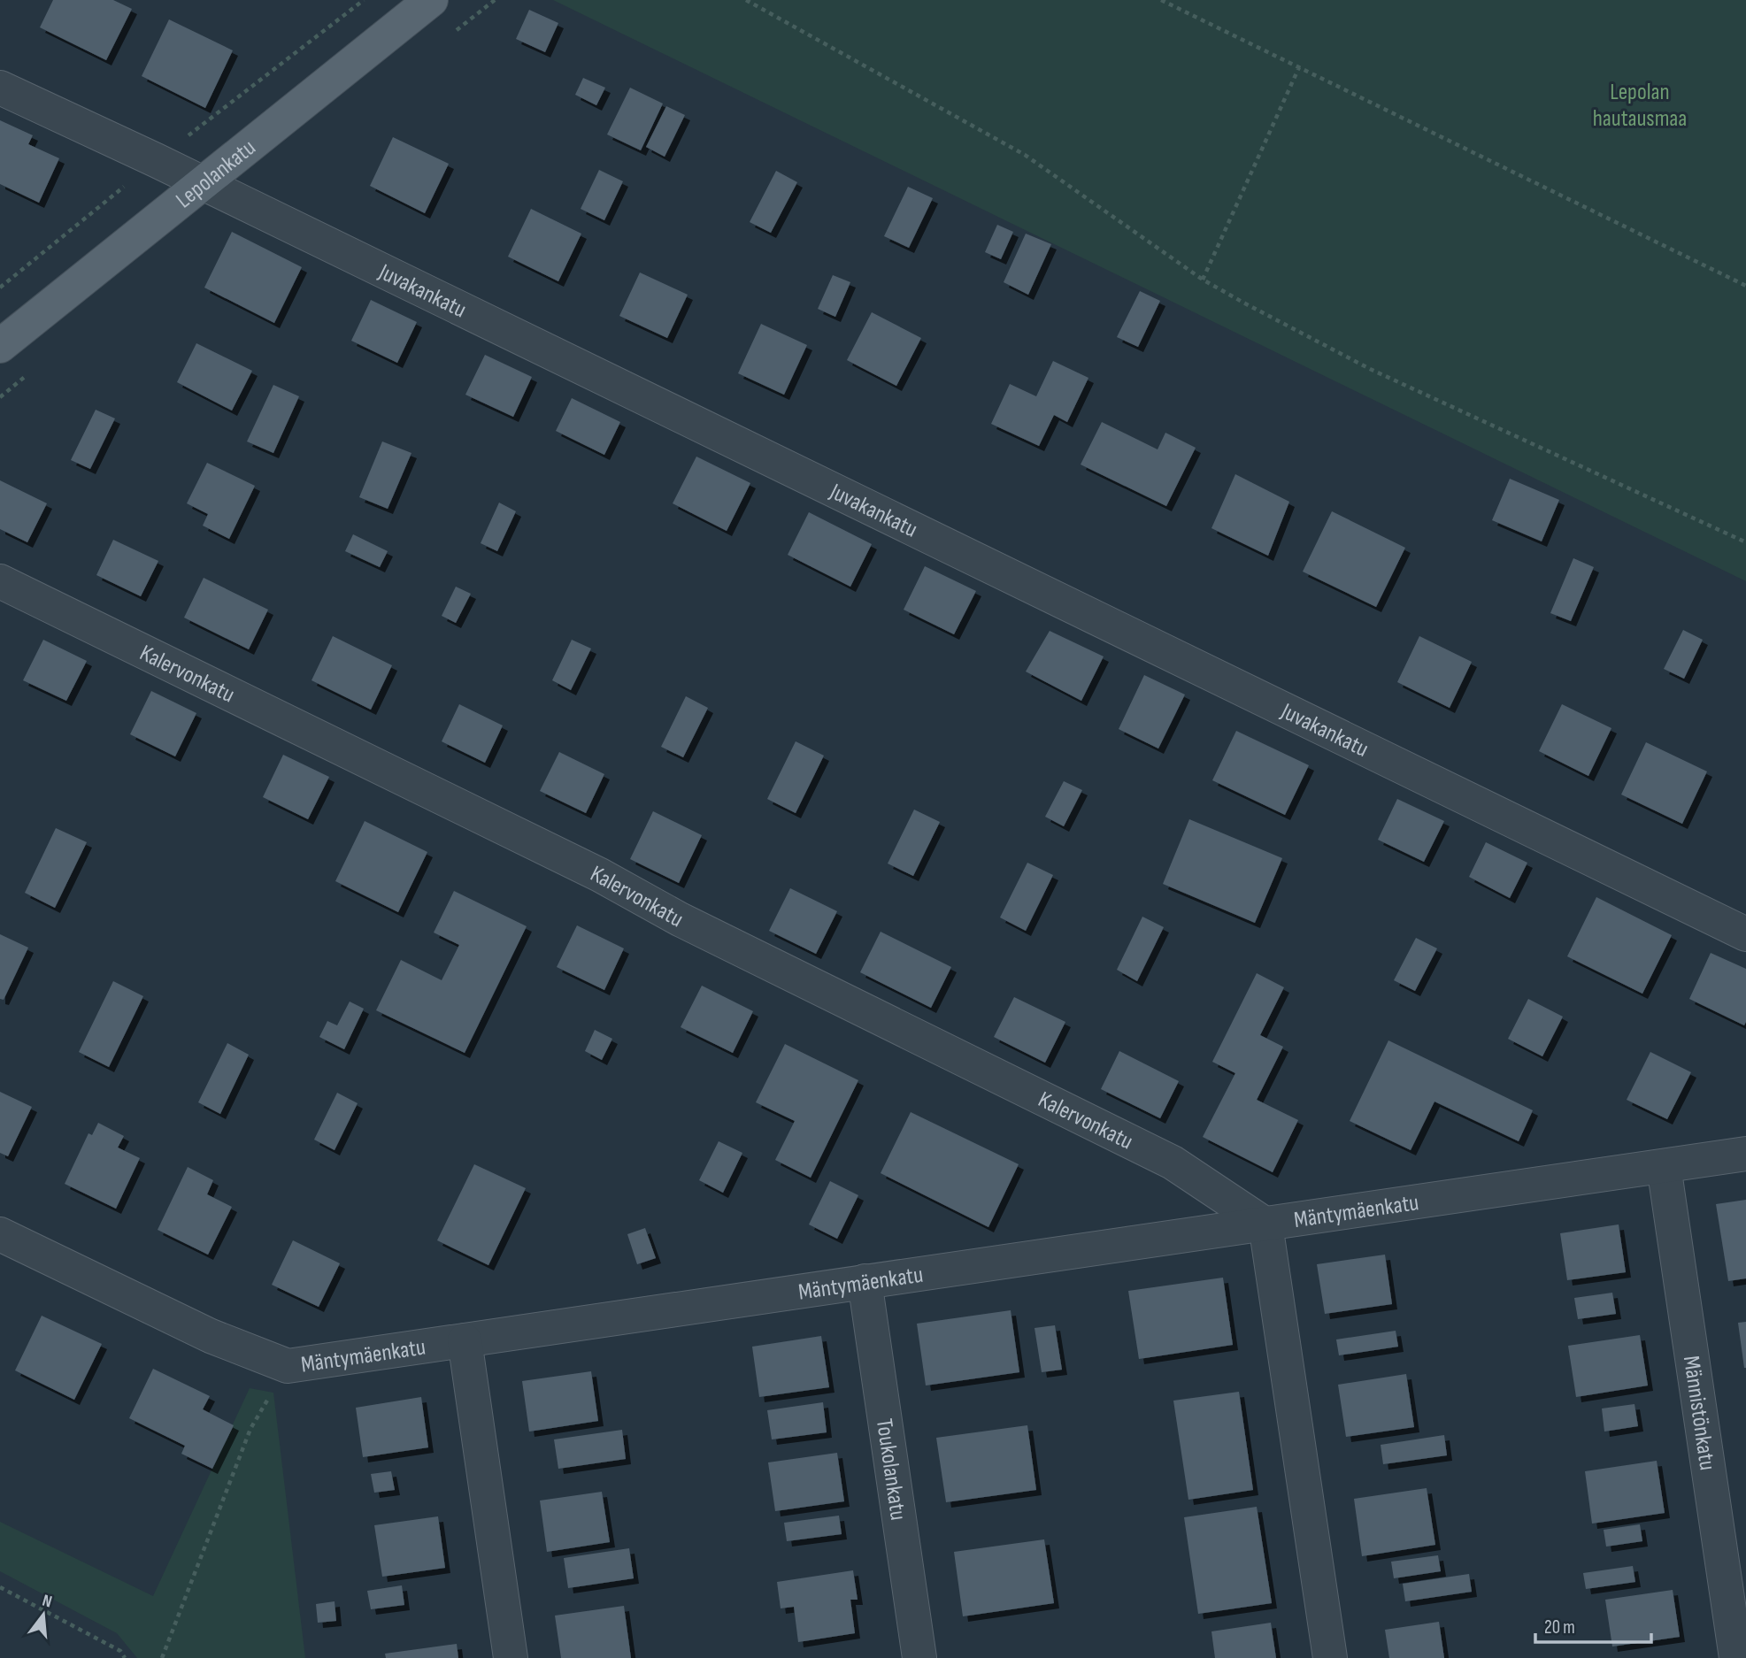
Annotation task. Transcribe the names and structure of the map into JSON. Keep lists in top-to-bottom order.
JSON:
{
  "streets": {
    "main road": ["Lepolankatu"],
    "street": [
      "Juvakankatu",
      "Kalervonkatu",
      "Mäntymäenkatu",
      "Männistönkatu",
      "Toukolankatu"
    ]
  },
  "crossings": [
    ["Lepolankatu", "Juvakankatu"],
    ["Kalervonkatu", "Mäntymäenkatu"],
    ["Mäntymäenkatu", "Männistönkatu"],
    ["Mäntymäenkatu", "Toukolankatu"]
  ],
  "parks": ["Lepolan hautausmaa"],
  "scale_bar": "20 m",
  "north": "top"
}
